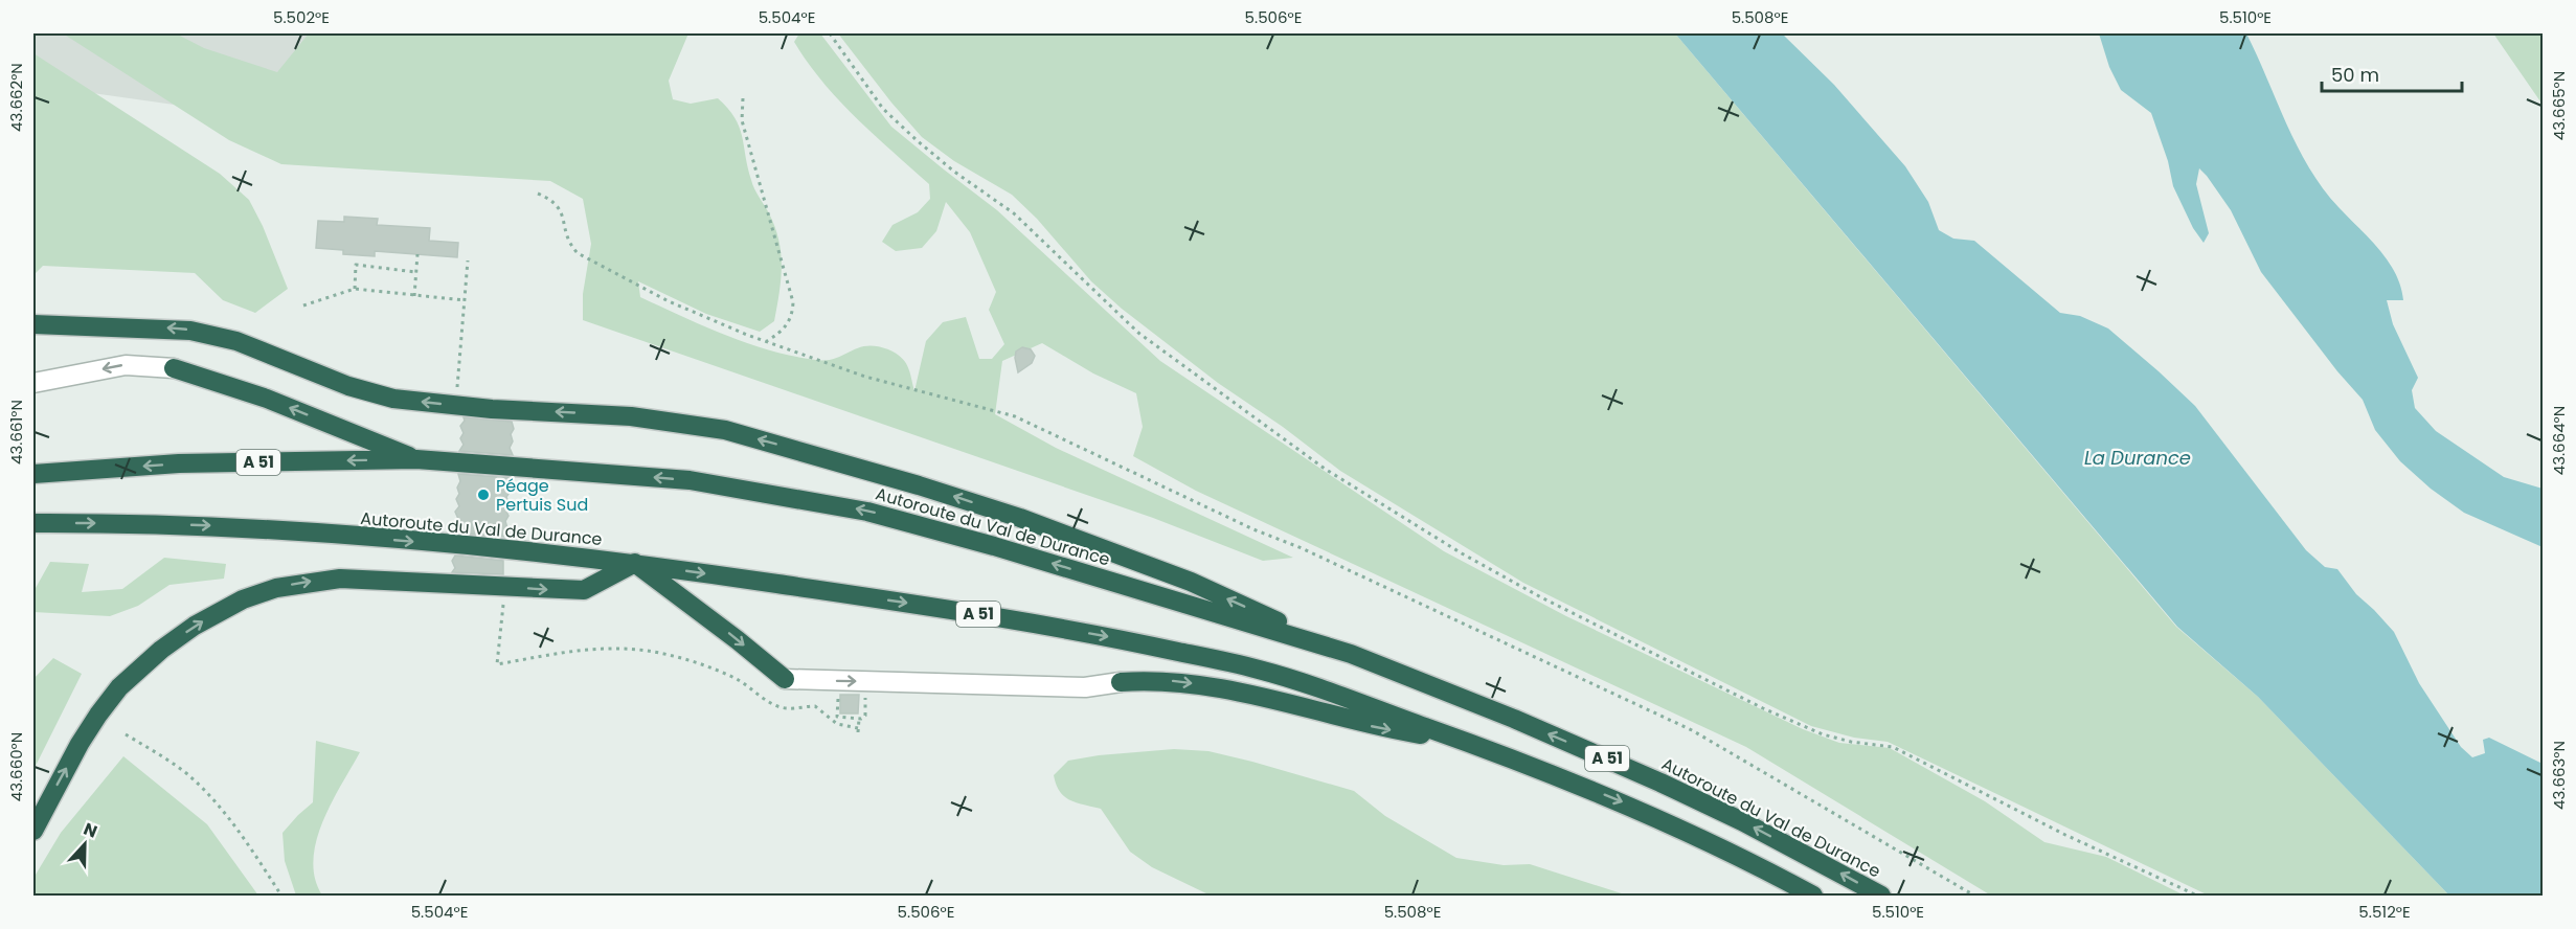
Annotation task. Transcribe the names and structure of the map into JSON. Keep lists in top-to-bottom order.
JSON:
{
  "streets": {
    "highway": ["A 51", "Autoroute du Val de Durance"]
  },
  "water": ["La Durance"],
  "places": ["Péage Pertuis Sud"],
  "scale_bar": "50 m",
  "north": "top",
  "coordinates": [
    "5.502°E",
    "5.504°E",
    "5.506°E",
    "5.508°E",
    "5.510°E",
    "43.662°N",
    "43.665°N",
    "43.661°N",
    "43.664°N",
    "43.660°N",
    "43.663°N",
    "5.512°E"
  ]
}
